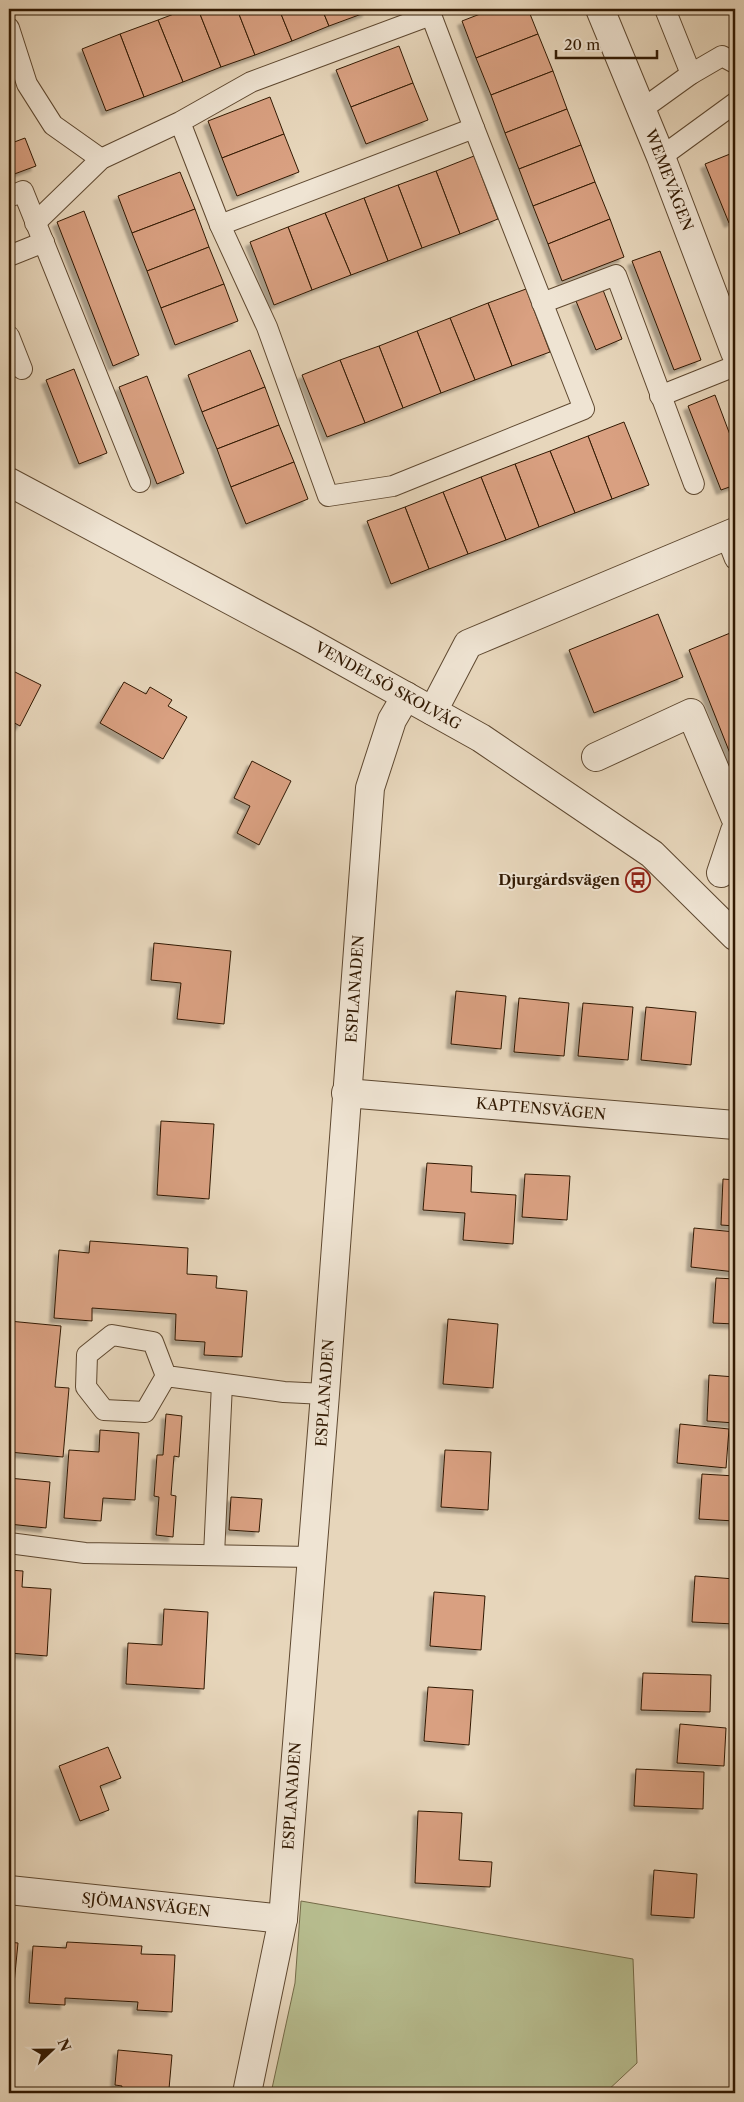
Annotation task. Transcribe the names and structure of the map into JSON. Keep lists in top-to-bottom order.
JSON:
{
  "streets": {
    "street": [
      "WEMEVÄGEN",
      "VENDELSÖ SKOLVÄG",
      "ESPLANADEN",
      "KAPTENSVÄGEN",
      "SJÖMANSVÄGEN"
    ]
  },
  "crossings": [
    ["VENDELSÖ SKOLVÄG", "ESPLANADEN"],
    ["ESPLANADEN", "KAPTENSVÄGEN"],
    ["ESPLANADEN", "SJÖMANSVÄGEN"]
  ],
  "places": {
    "bus stop": ["Djurgårdsvägen"]
  },
  "scale_bar": "20 m",
  "north": "right"
}
